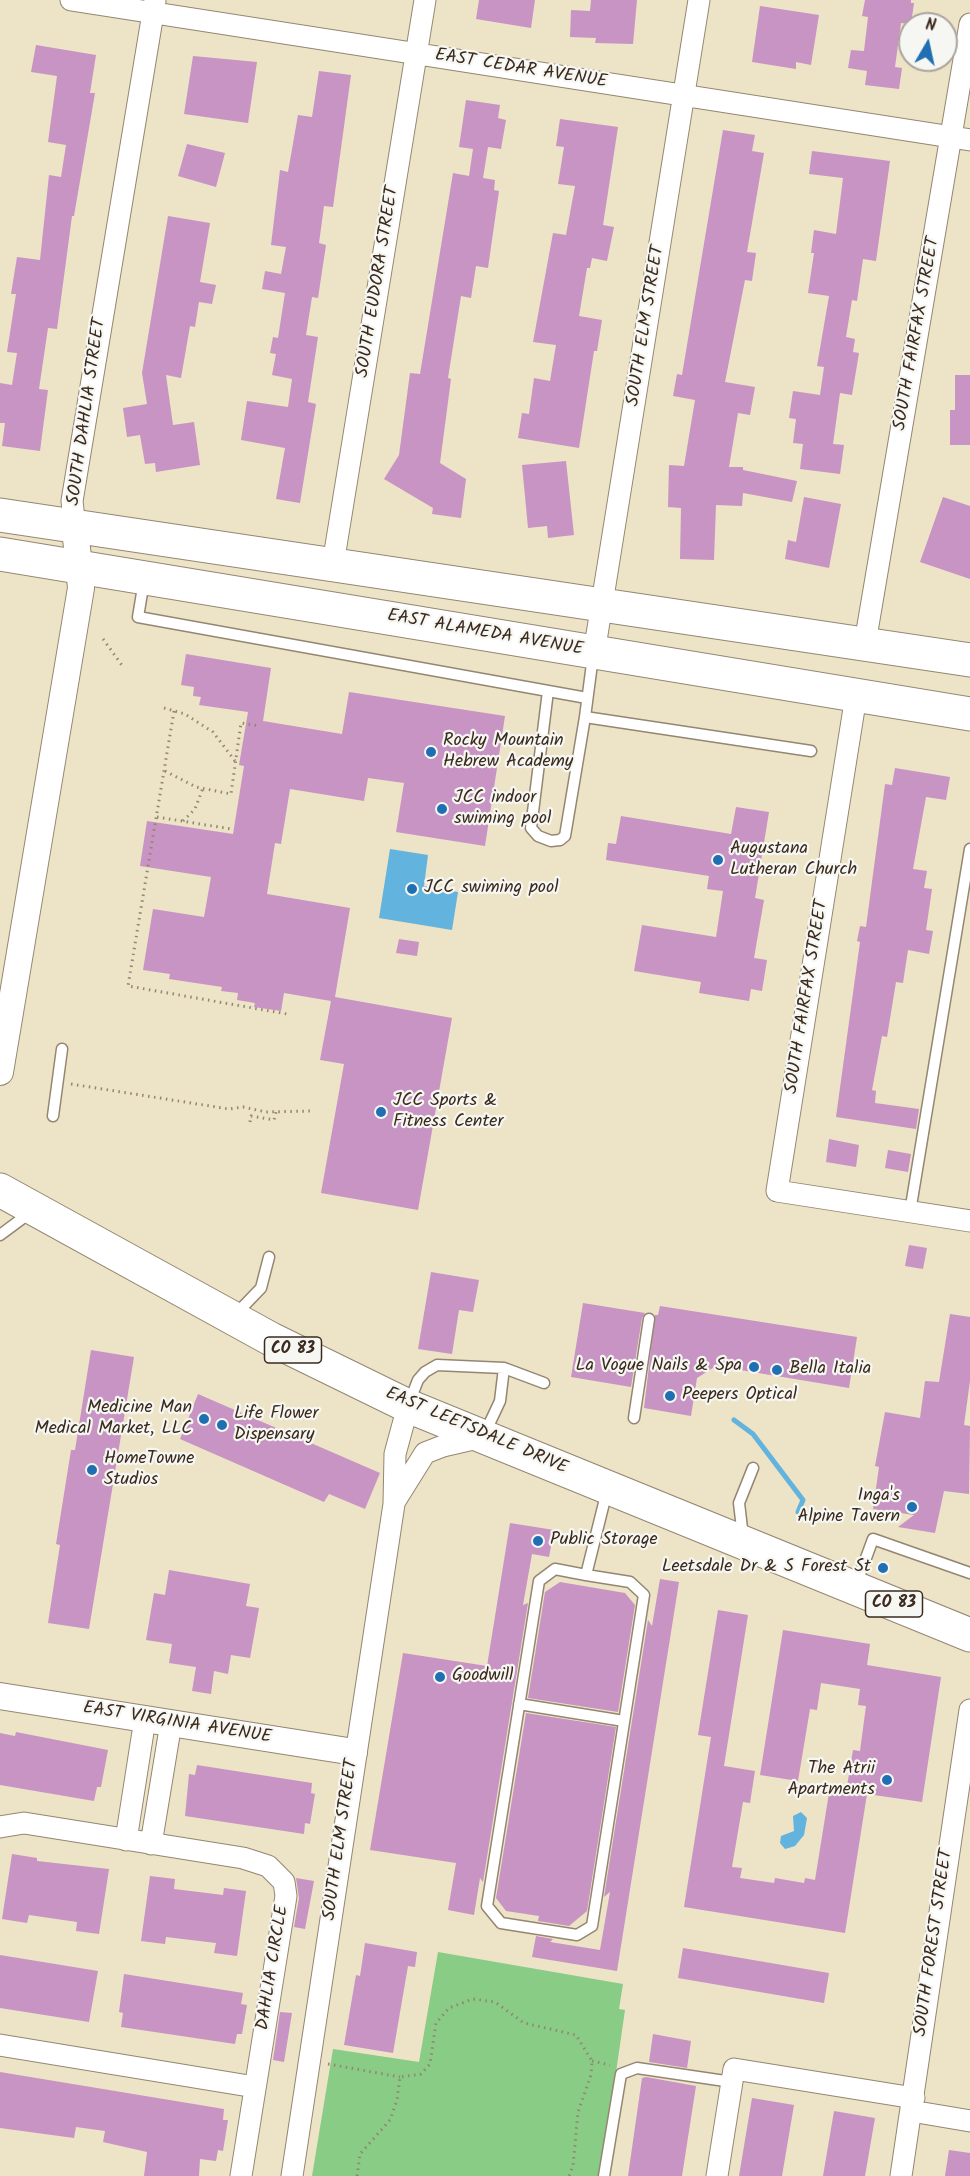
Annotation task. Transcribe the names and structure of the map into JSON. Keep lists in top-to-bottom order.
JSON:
{
  "streets": {
    "main road": ["EAST ALAMEDA AVENUE", "CO 83", "EAST LEETSDALE DRIVE"],
    "street": [
      "EAST CEDAR AVENUE",
      "SOUTH EUDORA STREET",
      "SOUTH ELM STREET",
      "SOUTH FAIRFAX STREET",
      "SOUTH DAHLIA STREET",
      "EAST VIRGINIA AVENUE",
      "SOUTH FOREST STREET",
      "DAHLIA CIRCLE"
    ]
  },
  "crossings": [
    ["EAST CEDAR AVENUE", "SOUTH EUDORA STREET"],
    ["EAST CEDAR AVENUE", "SOUTH ELM STREET"],
    ["EAST CEDAR AVENUE", "SOUTH FAIRFAX STREET"],
    ["EAST CEDAR AVENUE", "SOUTH DAHLIA STREET"],
    ["SOUTH ELM STREET", "EAST ALAMEDA AVENUE"],
    ["SOUTH ELM STREET", "EAST LEETSDALE DRIVE"],
    ["SOUTH ELM STREET", "EAST VIRGINIA AVENUE"],
    ["SOUTH FAIRFAX STREET", "EAST ALAMEDA AVENUE"],
    ["SOUTH DAHLIA STREET", "EAST ALAMEDA AVENUE"]
  ],
  "places": [
    "Rocky Mountain Hebrew Academy",
    "JCC indoor swiming pool",
    "Augustana Lutheran Church",
    "JCC swiming pool",
    "JCC Sports & Fitness Center",
    "La Vogue Nails & Spa",
    "Bella Italia",
    "Peepers Optical",
    "Medicine Man Medical Market, LLC",
    "Life Flower Dispensary",
    "HomeTowne Studios",
    "Inga's Alpine Tavern",
    "Public Storage",
    "Leetsdale Dr & S Forest St",
    "Goodwill",
    "The Atrii Apartments"
  ],
  "north": "top"
}
